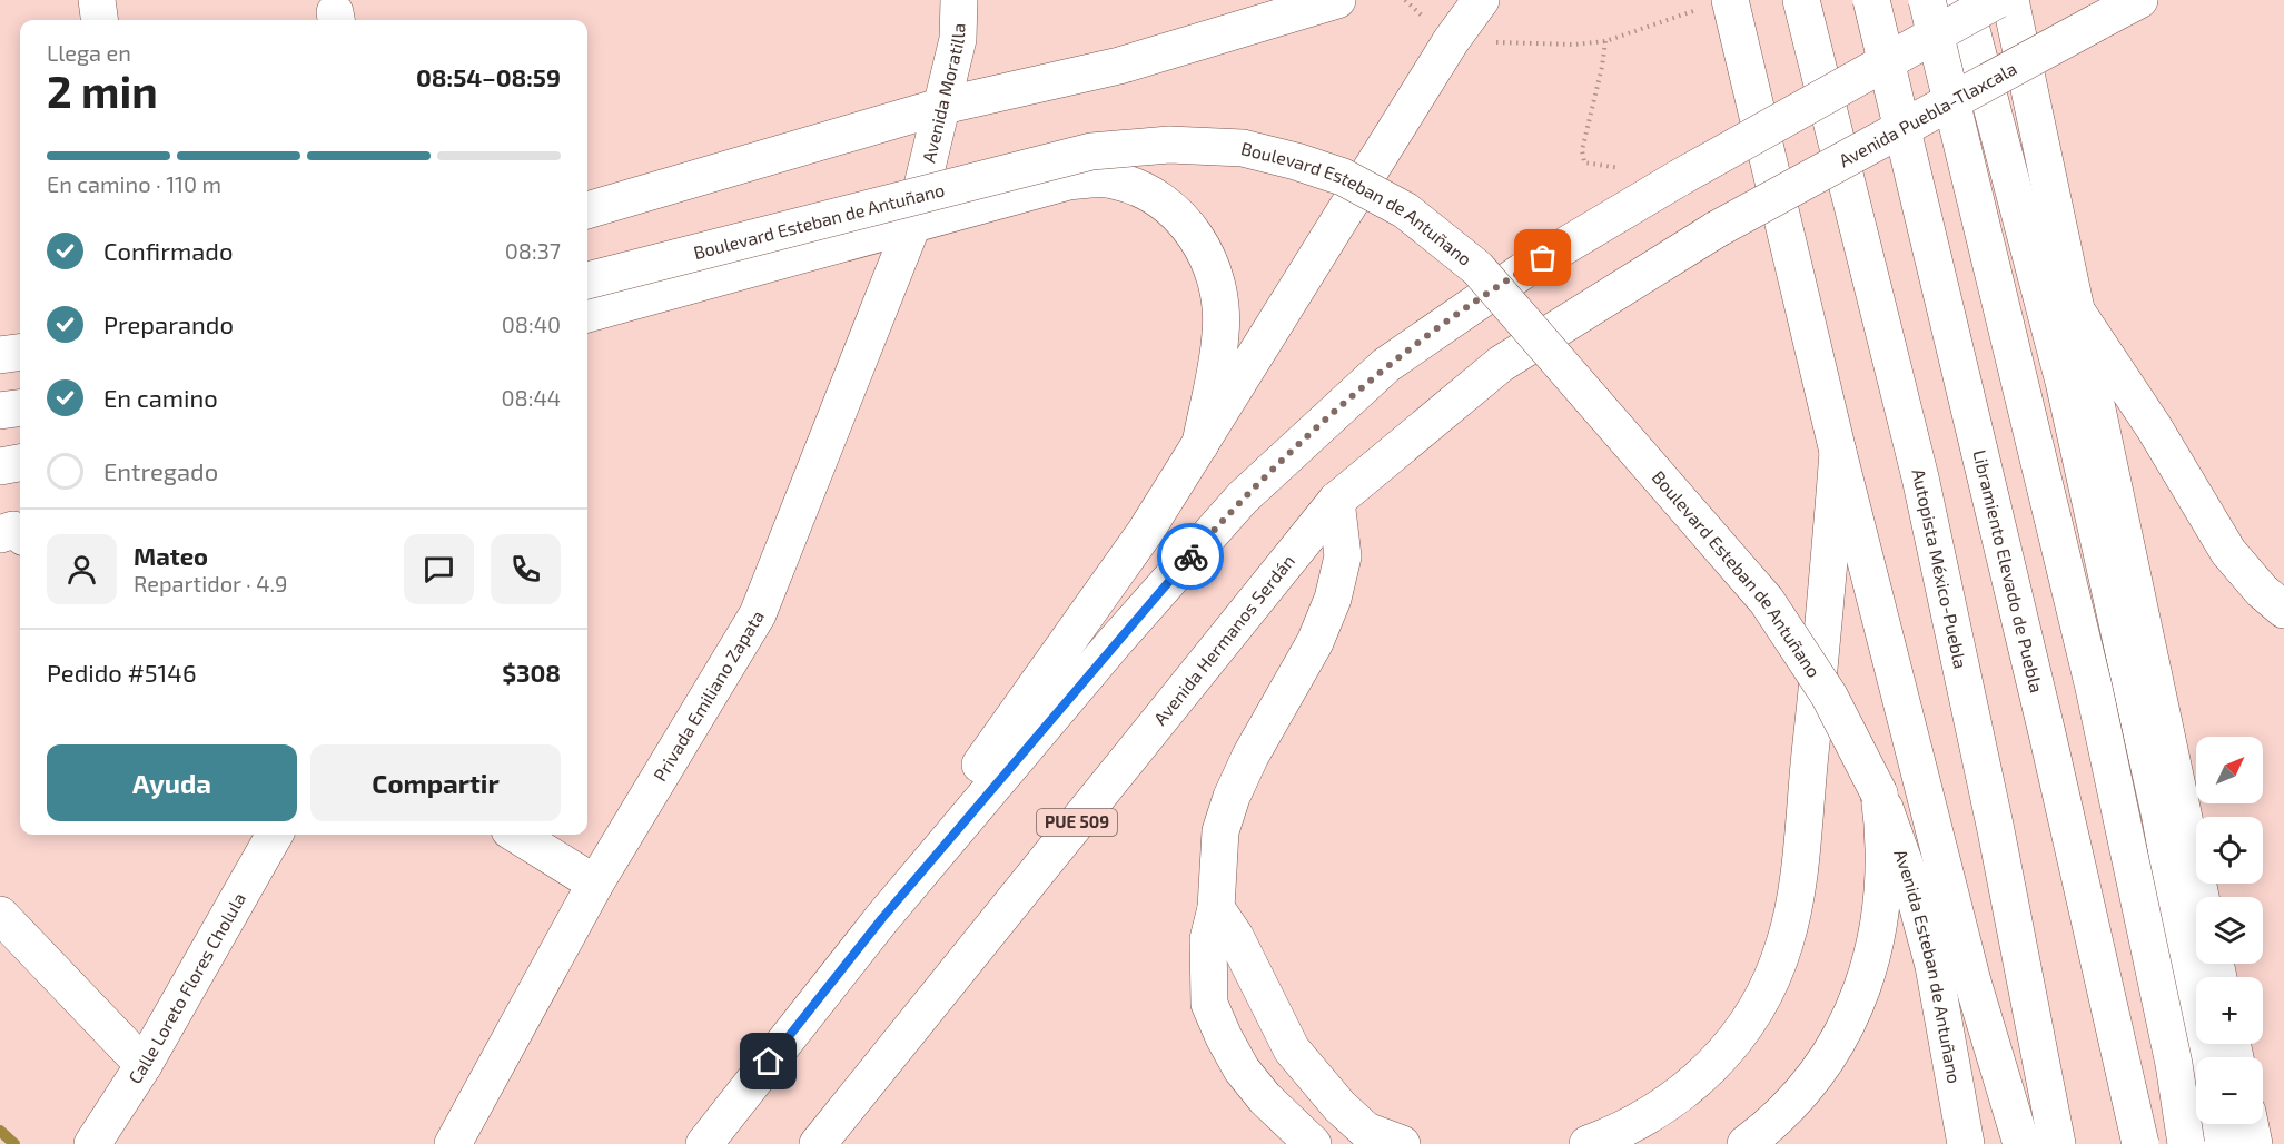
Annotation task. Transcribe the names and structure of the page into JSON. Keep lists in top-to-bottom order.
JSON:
{
  "streets": {
    "main road": [
      "Avenida Moratilla",
      "Avenida Puebla-Tlaxcala",
      "Boulevard Esteban de Antuñano",
      "Autopista México-Puebla",
      "Libramiento Elevado de Puebla",
      "Avenida Hermanos Serdán",
      "Privada Emiliano Zapata",
      "PUE 509",
      "Avenida Esteban de Antuñano",
      "Calle Loreto Flores Cholula"
    ]
  },
  "crossings": [
    ["Avenida Moratilla", "Privada Emiliano Zapata"],
    ["Avenida Puebla-Tlaxcala", "Avenida Hermanos Serdán"],
    ["Boulevard Esteban de Antuñano", "Avenida Esteban de Antuñano"]
  ],
  "north": "top right",
  "page": {
    "heading": ["2 min", "Llega en", "08:54–08:59"],
    "panel": [
      "Mateo",
      "Repartidor · 4.9",
      "Pedido #5146",
      "$308"
    ],
    "bar": "En camino · 110 m",
    "list": [
      ["Confirmado", "08:37"],
      ["Preparando", "08:40"],
      ["En camino", "08:44"],
      "Entregado"
    ],
    "buttons": ["Ayuda", "Compartir"],
    "map_buttons": ["+", "−"]
  }
}
